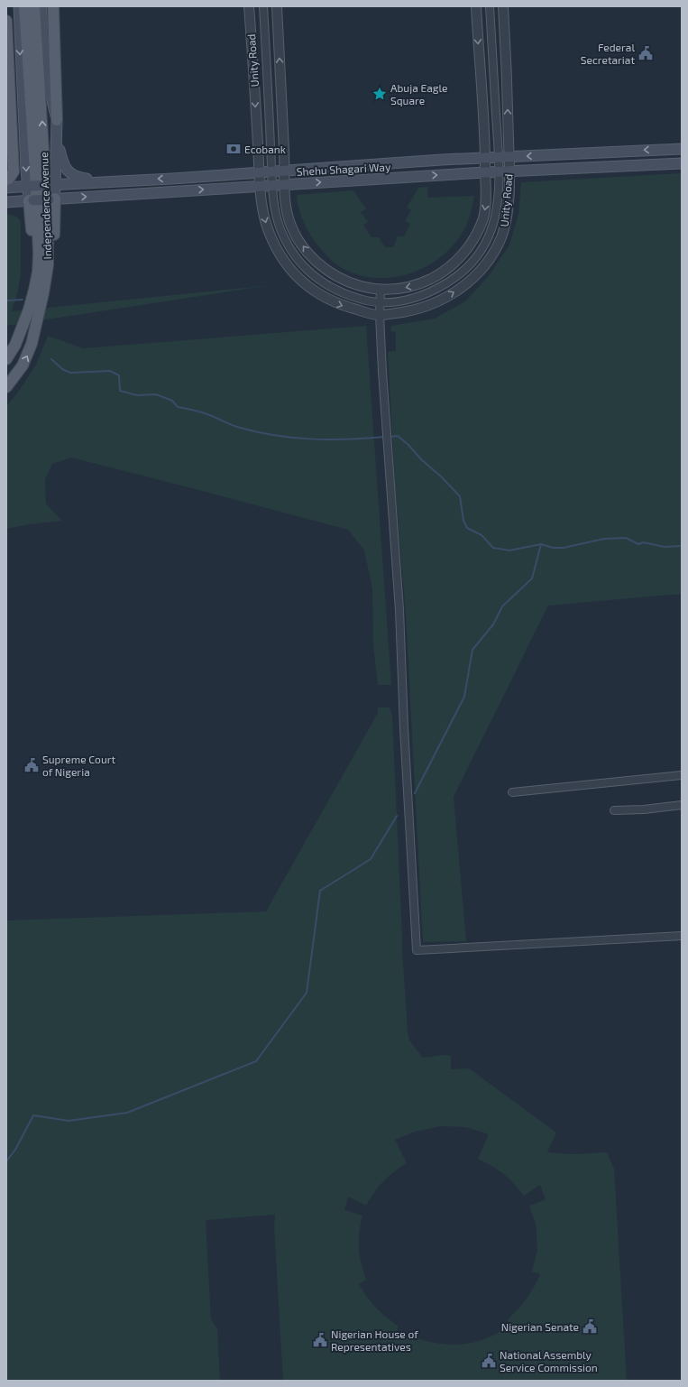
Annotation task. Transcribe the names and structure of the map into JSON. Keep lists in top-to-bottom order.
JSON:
{
  "streets": {
    "main road": ["Shehu Shagari Way", "Independence Avenue"],
    "street": ["Unity Road"]
  },
  "crossings": [
    ["Unity Road", "Shehu Shagari Way"],
    ["Shehu Shagari Way", "Independence Avenue"]
  ],
  "places": {
    "public building": [
      "Federal Secretariat",
      "Supreme Court of Nigeria",
      "Nigerian Senate",
      "Nigerian House of Representatives",
      "National Assembly Service Commission"
    ],
    "place": ["Abuja Eagle Square"],
    "bank": ["Ecobank"]
  }
}
